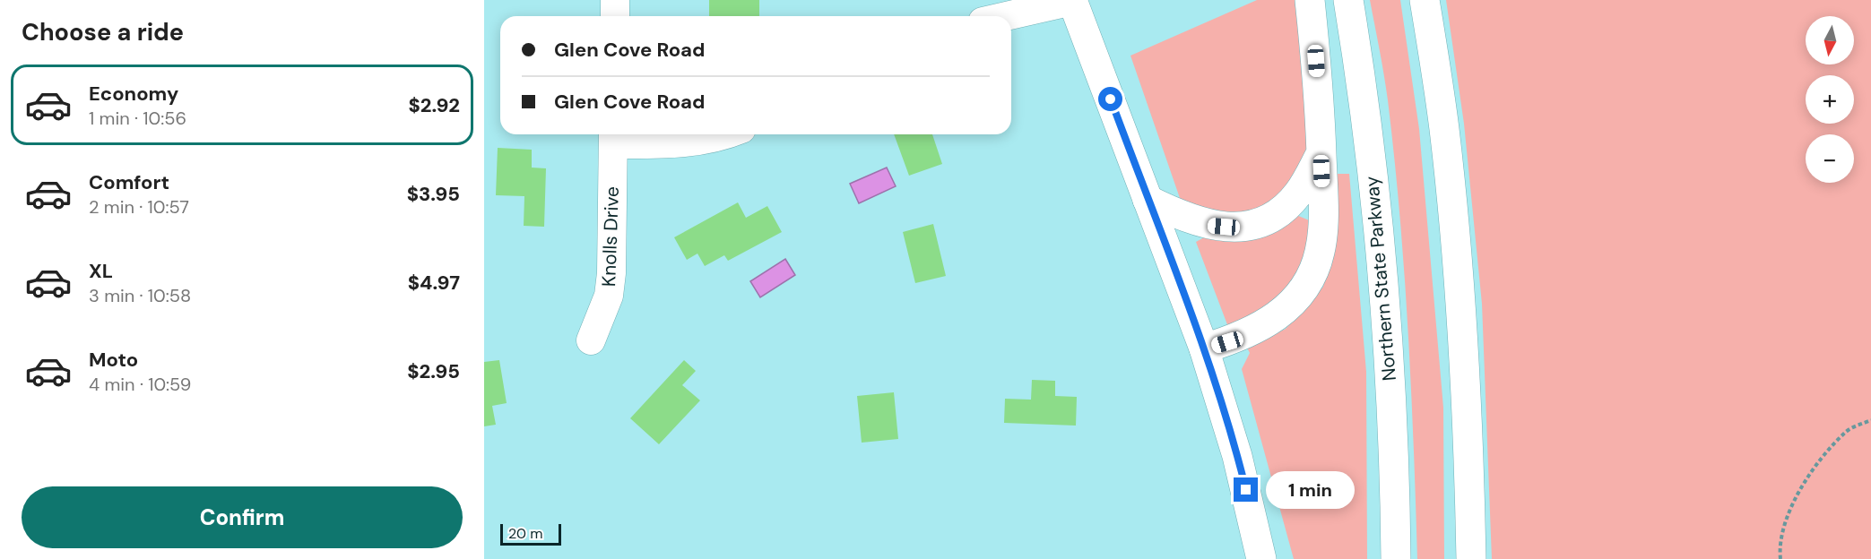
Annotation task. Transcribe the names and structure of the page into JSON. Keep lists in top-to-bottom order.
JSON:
{
  "streets": {
    "main road": ["Northern State Parkway"],
    "street": ["Knolls Drive"]
  },
  "scale_bar": "20 m",
  "north": "bottom",
  "page": {
    "heading": "Choose a ride",
    "map_buttons": ["+", "−"],
    "banner": ["Glen Cove Road", "Glen Cove Road"],
    "list": [
      {
        "name": "Economy",
        "note": "1 min · 10:56",
        "value": "$2.92"
      },
      {
        "name": "Comfort",
        "note": "2 min · 10:57",
        "value": "$3.95"
      },
      {
        "name": "XL",
        "note": "3 min · 10:58",
        "value": "$4.97"
      },
      {
        "name": "Moto",
        "note": "4 min · 10:59",
        "value": "$2.95"
      }
    ],
    "bubble": "1 min",
    "buttons": "Confirm",
    "scale": "20 m"
  }
}
